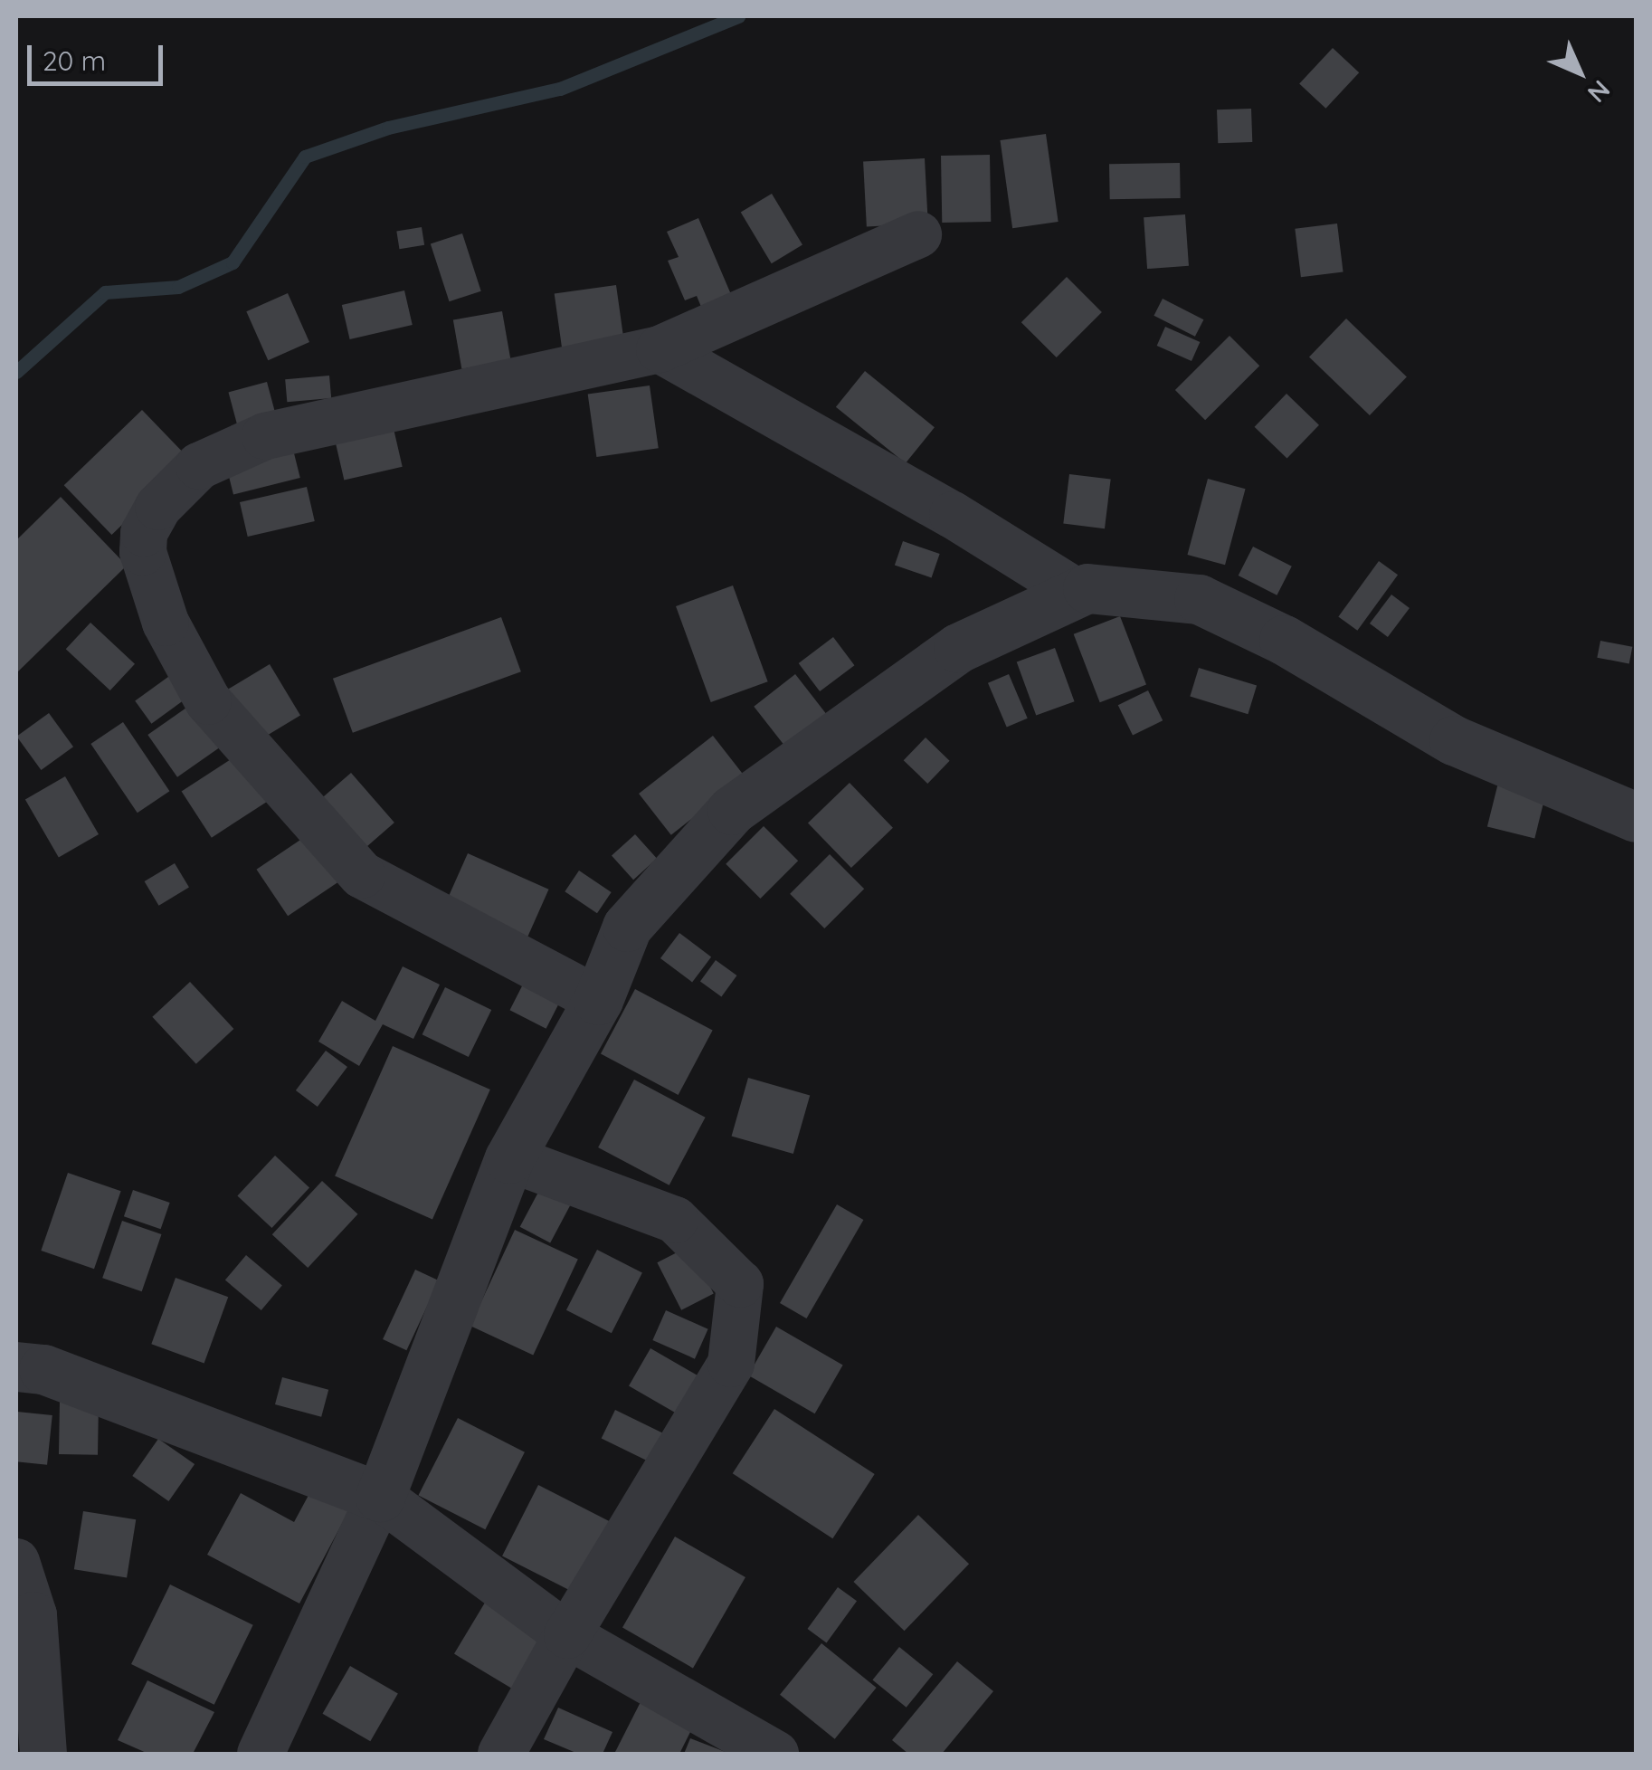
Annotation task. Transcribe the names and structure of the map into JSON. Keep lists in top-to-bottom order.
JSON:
{
  "scale_bar": "20 m",
  "north": "bottom right"
}
